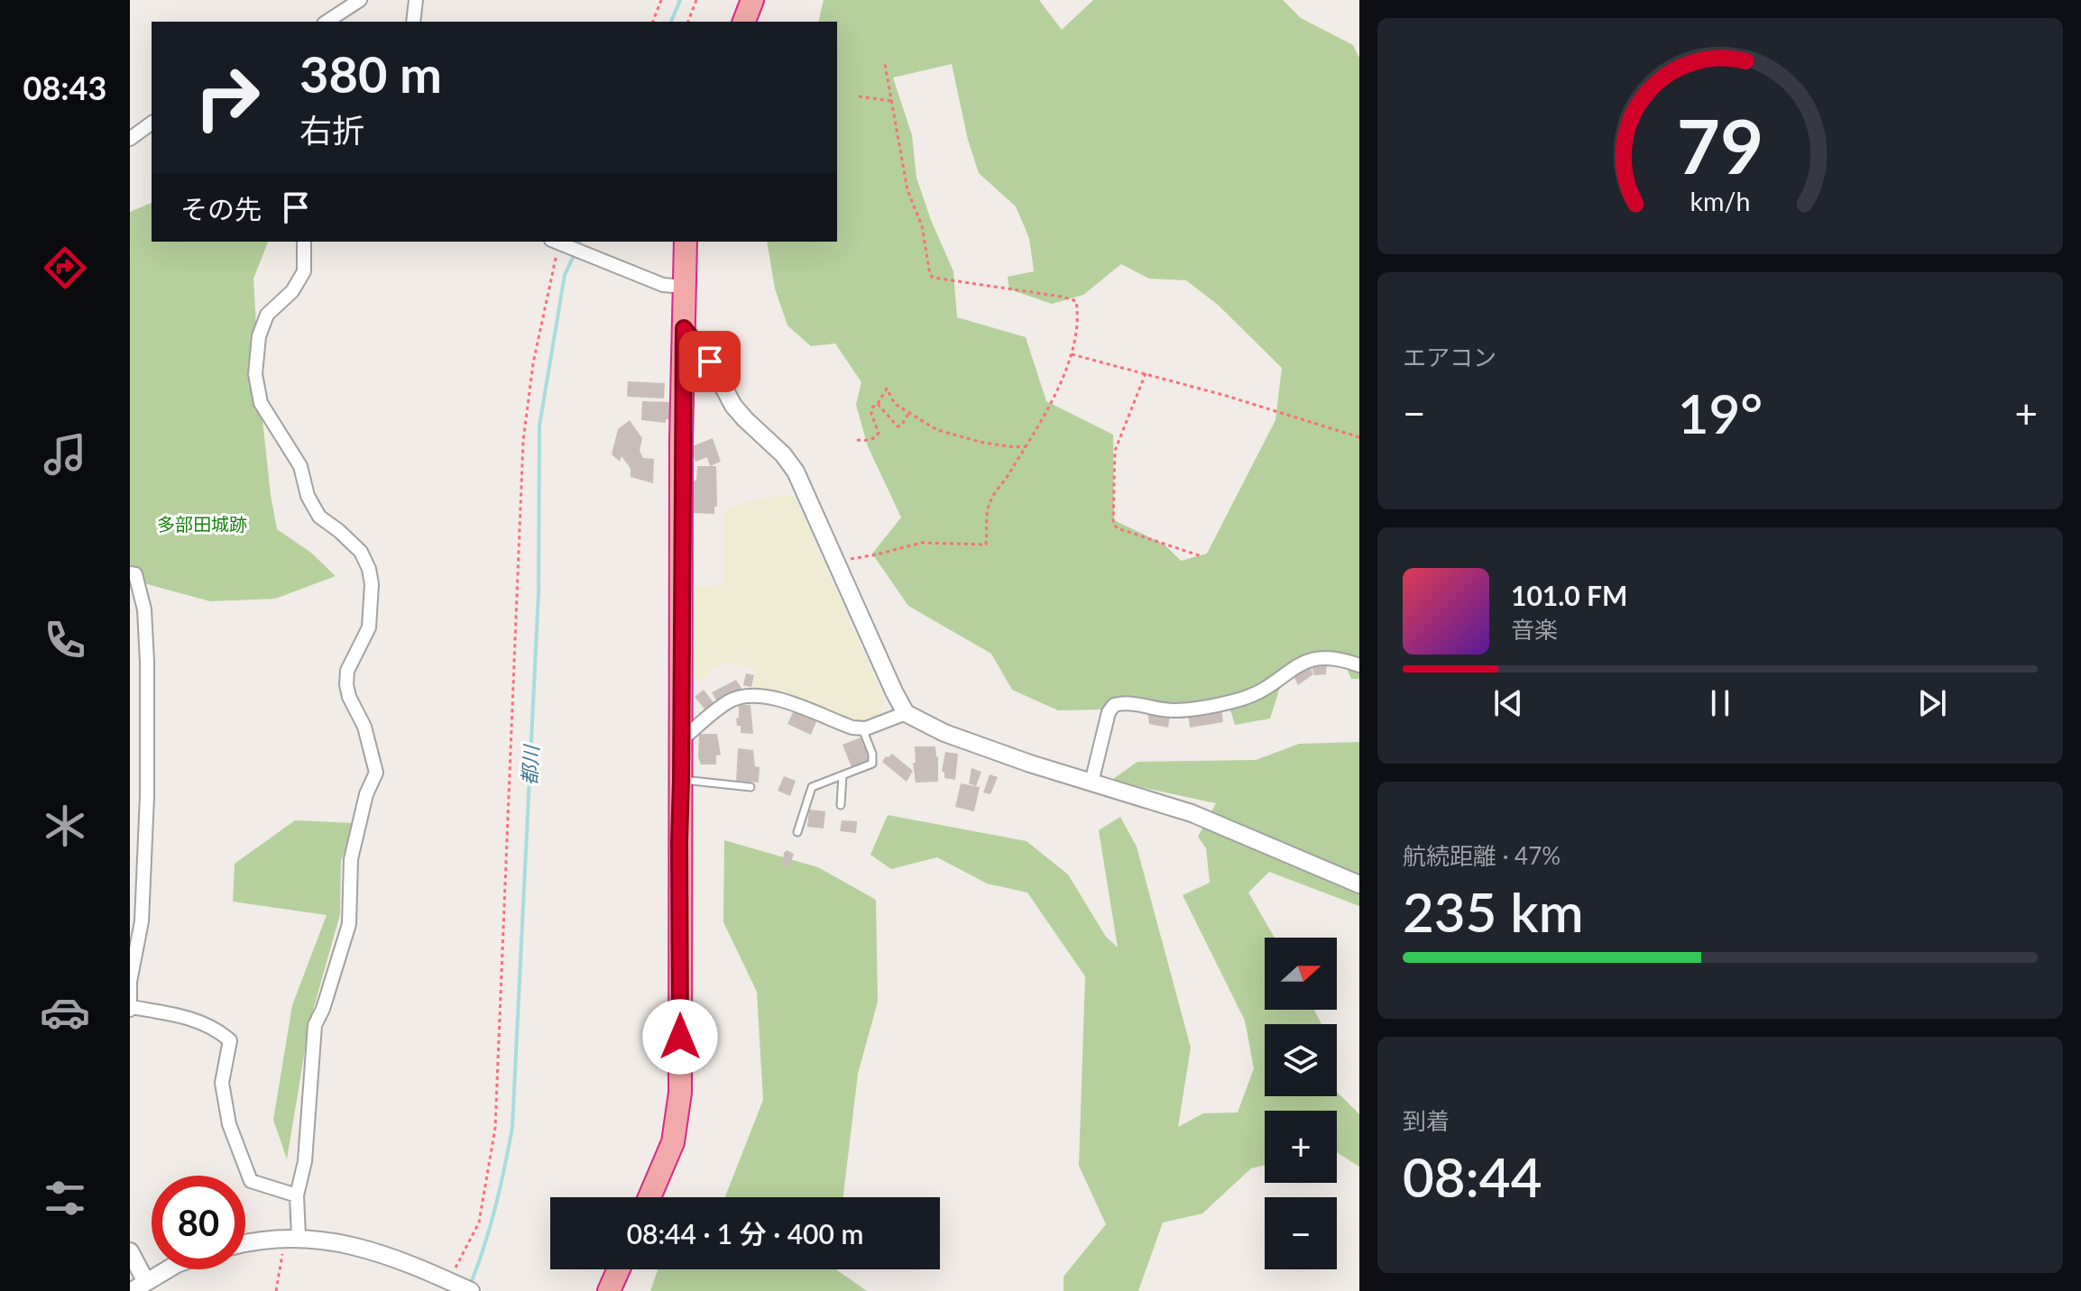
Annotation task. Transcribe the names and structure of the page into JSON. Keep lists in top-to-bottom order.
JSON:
{
  "water": ["都川"],
  "parks": ["多部田城跡"],
  "north": "right",
  "page": {
    "tabs": "08:43",
    "turn": ["380 m", "右折"],
    "then": "その先",
    "tile": [
      "エアコン",
      ["航続距離 · 47%", "235 km"],
      ["到着", "08:44"]
    ],
    "heat": ["−", "19°", "+"],
    "song": ["101.0 FM", "音楽"],
    "map_buttons": ["+", "−"],
    "limit": "80",
    "trip": "08:44 · 1 分 · 400 m",
    "gauge": ["79", "km/h"]
  }
}
